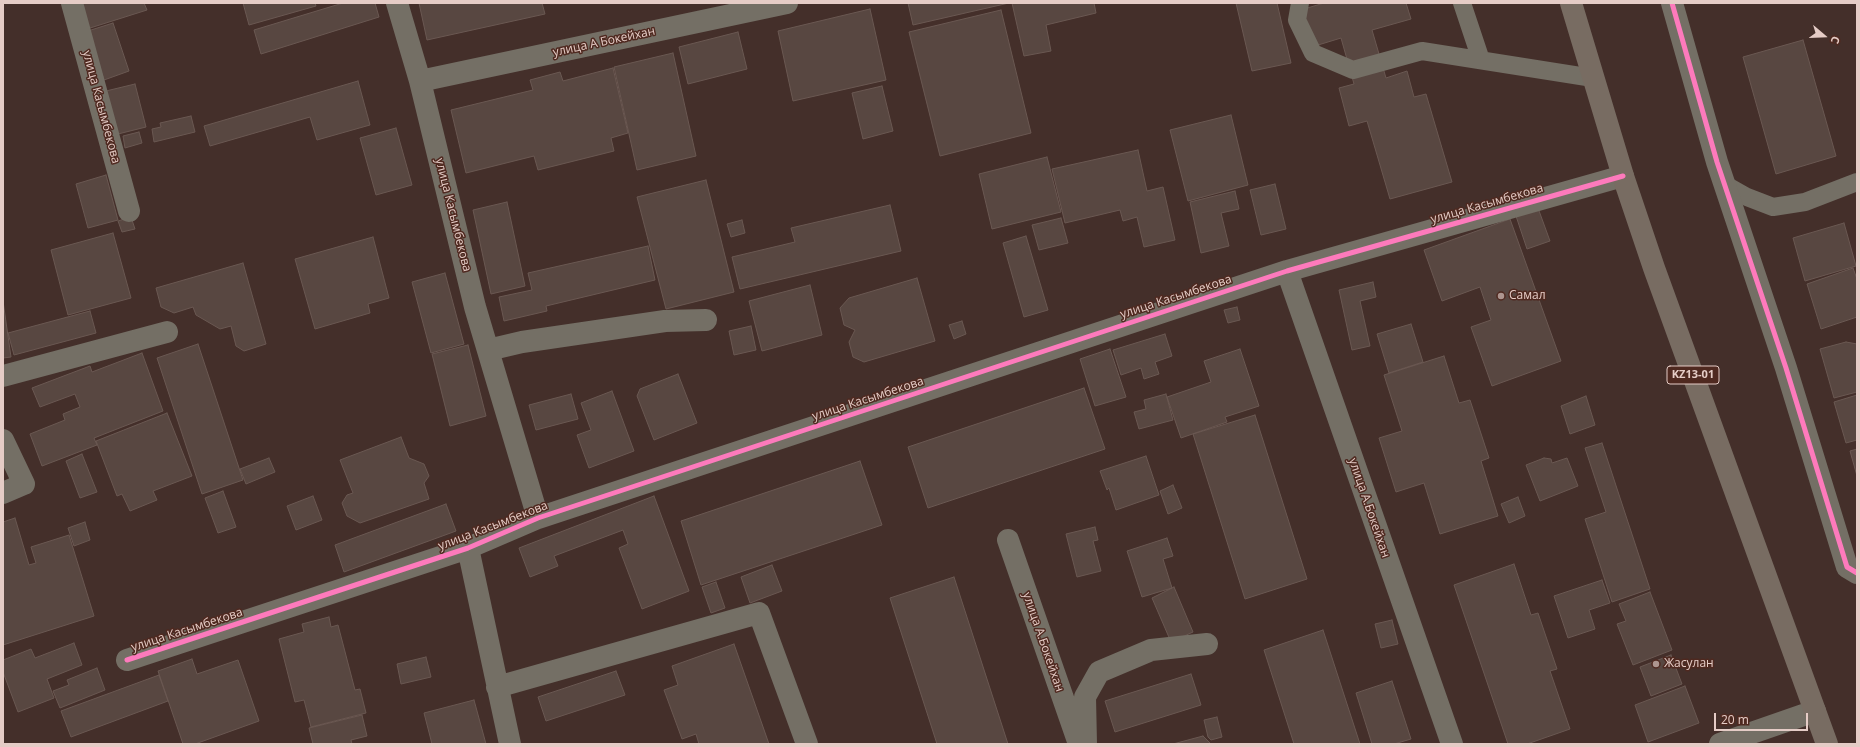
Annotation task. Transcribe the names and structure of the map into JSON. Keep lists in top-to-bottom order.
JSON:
{
  "streets": {
    "highway": ["KZ13-01"],
    "street": ["улица А Бокейхан", "улица Касымбекова", "улица А.Бокейхан"]
  },
  "crossings": [
    ["улица А Бокейхан", "улица Касымбекова"],
    ["улица Касымбекова", "KZ13-01"],
    ["улица Касымбекова", "улица А.Бокейхан"]
  ],
  "places": ["Самал", "Жасулан"],
  "scale_bar": "20 m",
  "north": "right"
}
